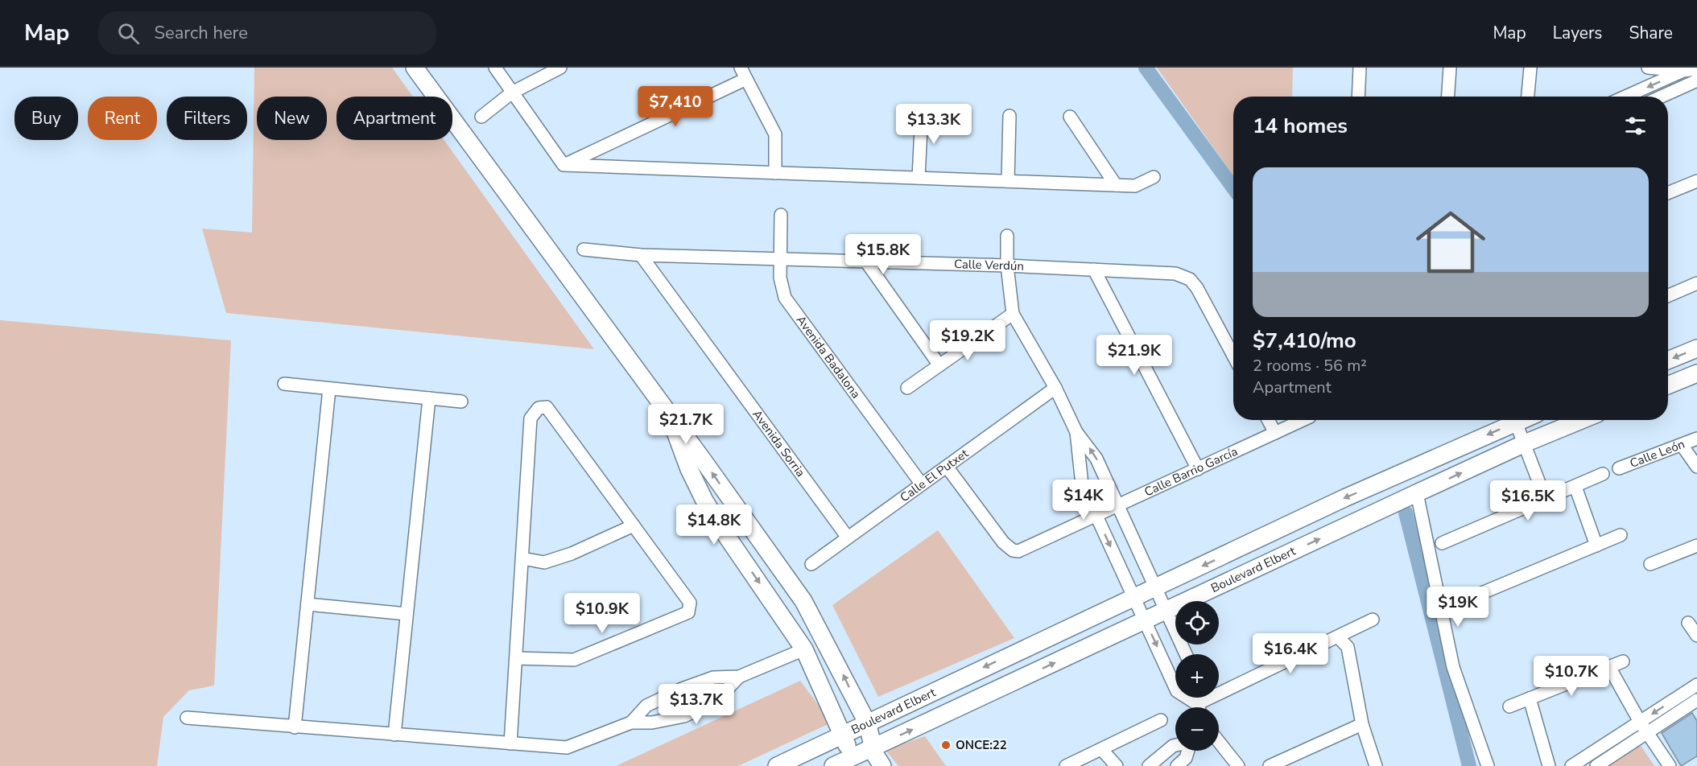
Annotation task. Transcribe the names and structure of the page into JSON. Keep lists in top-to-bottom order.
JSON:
{
  "streets": {
    "street": [
      "Calle Verdún",
      "Avenida Badalona",
      "Avenida Sorria",
      "Calle León",
      "Calle Barrio García",
      "Calle El Putxet",
      "Boulevard Elbert"
    ]
  },
  "crossings": [
    ["Calle Verdún", "Avenida Badalona"],
    ["Calle Verdún", "Avenida Sorria"],
    ["Avenida Badalona", "Calle El Putxet"],
    ["Avenida Sorria", "Calle El Putxet"],
    ["Calle Barrio García", "Calle El Putxet"]
  ],
  "places": ["ONCE:22"],
  "page": {
    "header": "Map",
    "search": "Search here",
    "nav": ["Map", "Layers", "Share"],
    "price": [
      "$7,410",
      "$13.3K",
      "$15.8K",
      "$19.2K",
      "$21.9K",
      "$21.7K",
      "$14K",
      "$16.5K",
      "$14.8K",
      "$19K",
      "$10.9K",
      "$16.4K",
      "$10.7K",
      "$13.7K"
    ],
    "chip": [
      "Buy",
      "Rent",
      "Filters",
      "New",
      "Apartment"
    ],
    "heading": "14 homes",
    "list": [
      {
        "name": "$7,410/mo",
        "note": "2 rooms · 56 m² · Apartment"
      }
    ],
    "map_buttons": ["+", "−"]
  }
}
